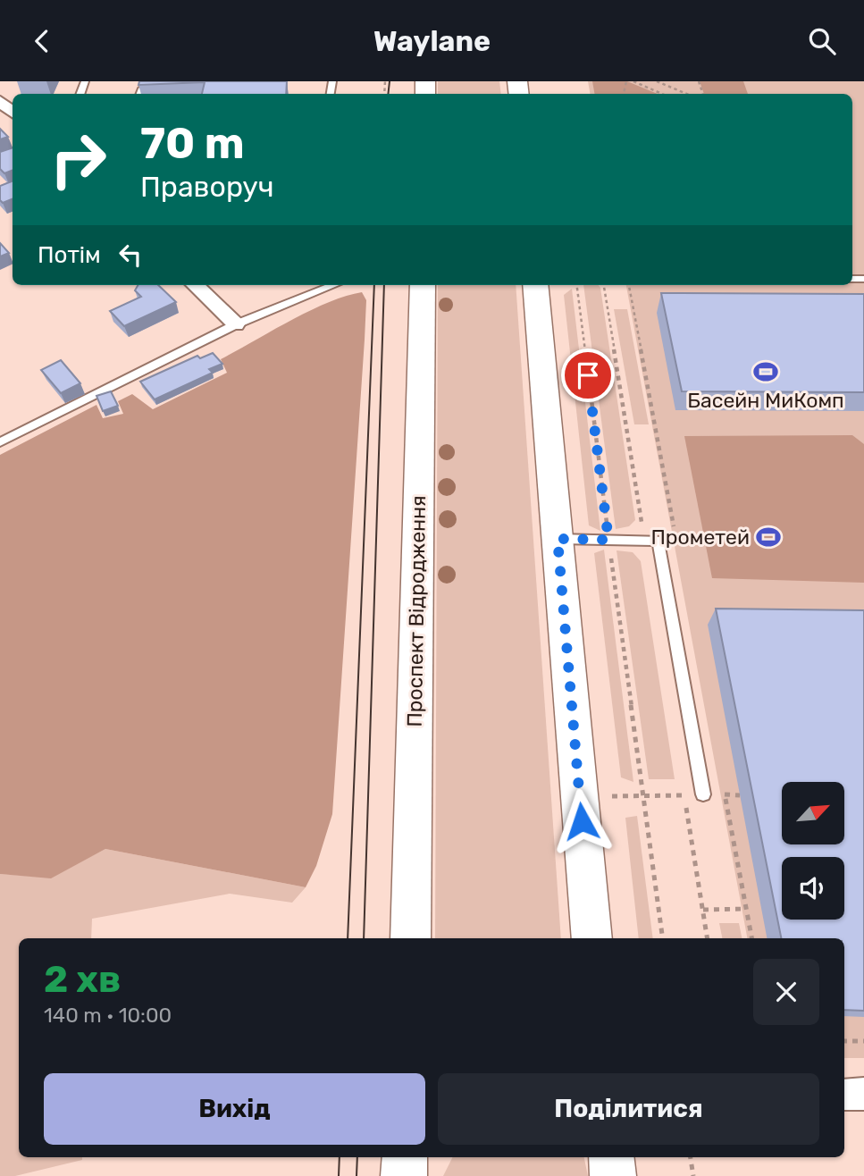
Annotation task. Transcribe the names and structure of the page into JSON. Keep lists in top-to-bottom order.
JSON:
{
  "streets": {
    "main road": ["Проспект Відродження"]
  },
  "places": {
    "sports": ["Басейн МиКомп", "Прометей"]
  },
  "north": "top right",
  "page": {
    "header": "Waylane",
    "turn": ["70 m", "Праворуч"],
    "then": "Потім",
    "heading": ["2 хв", "140 m · 10:00"],
    "buttons": ["Вихід", "Поділитися"]
  }
}
